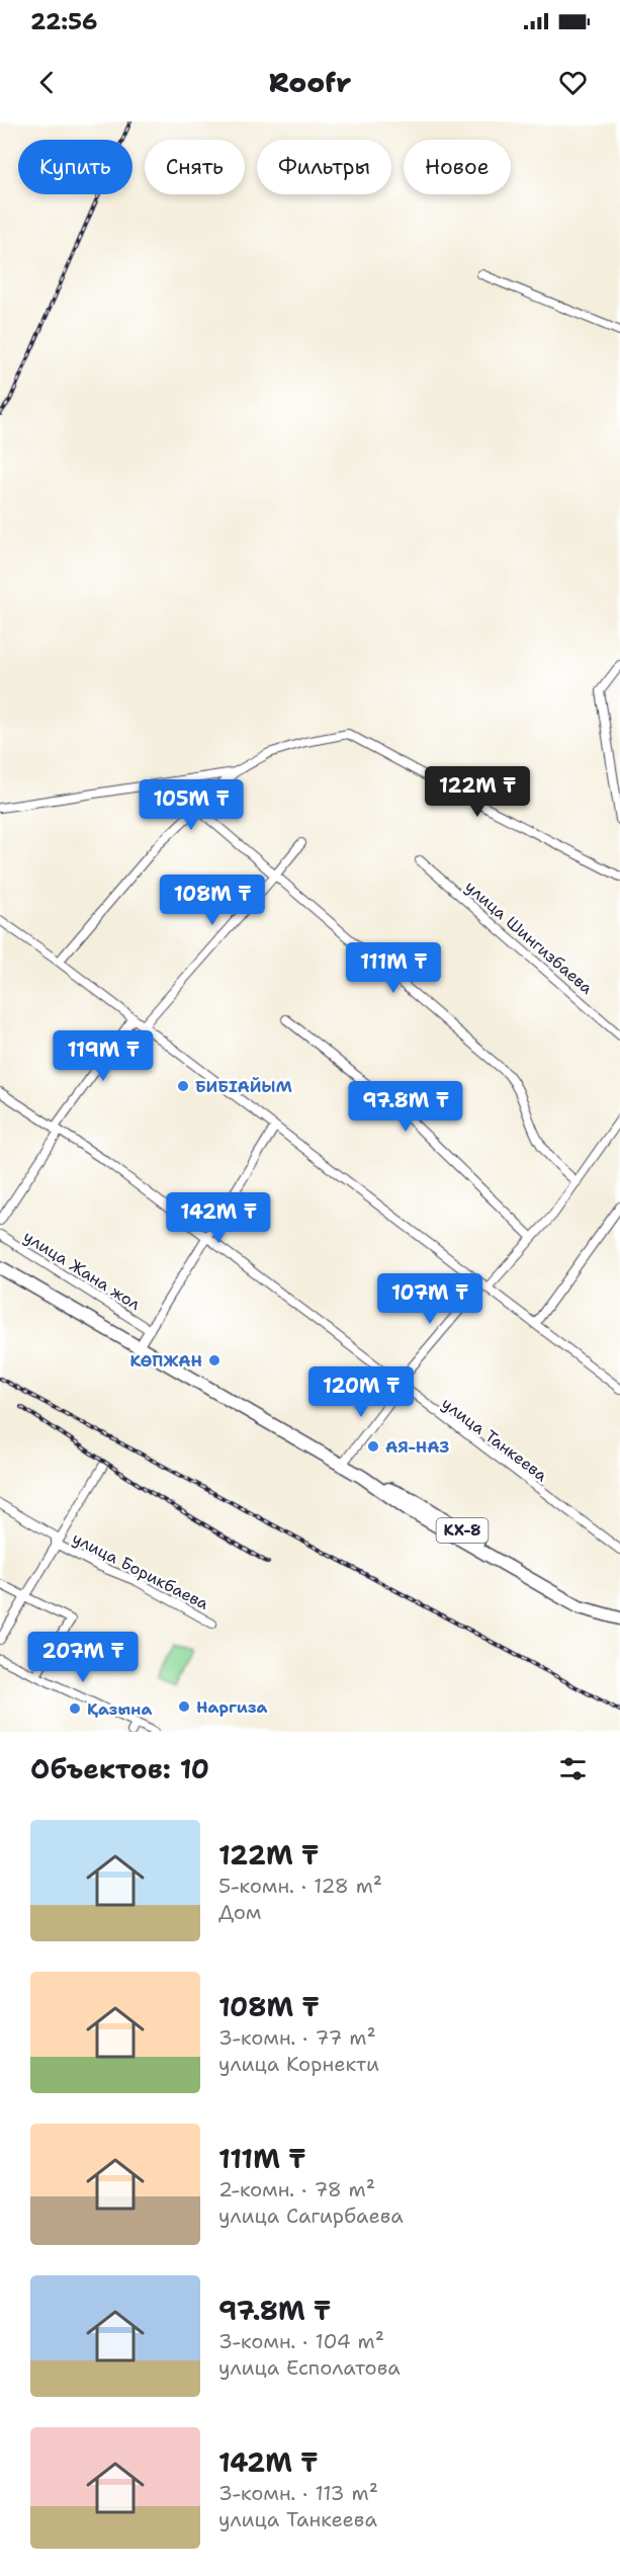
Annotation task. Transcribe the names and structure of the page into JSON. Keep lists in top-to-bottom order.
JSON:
{
  "streets": {
    "main road": ["КХ-8"],
    "street": [
      "улица Шингизбаева",
      "улица Жана жол",
      "улица Танкеева",
      "улица Борикбаева"
    ]
  },
  "places": [
    "БИБІАЙЫМ",
    "КӨПЖАН",
    "АЯ-НАЗ",
    "Наргиза",
    "Қазына"
  ],
  "page": {
    "status": "22:56",
    "header": "Roofr",
    "chip": [
      "Купить",
      "Снять",
      "Фильтры",
      "Новое"
    ],
    "price": [
      "122M ₸",
      "105M ₸",
      "108M ₸",
      "111M ₸",
      "119M ₸",
      "97.8M ₸",
      "142M ₸",
      "107M ₸",
      "120M ₸",
      "207M ₸"
    ],
    "heading": "Объектов: 10",
    "list": [
      {
        "name": "122M ₸",
        "note": "5-комн. · 128 m² · Дом"
      },
      {
        "name": "108M ₸",
        "note": "3-комн. · 77 m² · улица Корнекти"
      },
      {
        "name": "111M ₸",
        "note": "2-комн. · 78 m² · улица Сагирбаева"
      },
      {
        "name": "97.8M ₸",
        "note": "3-комн. · 104 m² · улица Есполатова"
      },
      {
        "name": "142M ₸",
        "note": "3-комн. · 113 m² · улица Танкеева"
      }
    ]
  }
}
